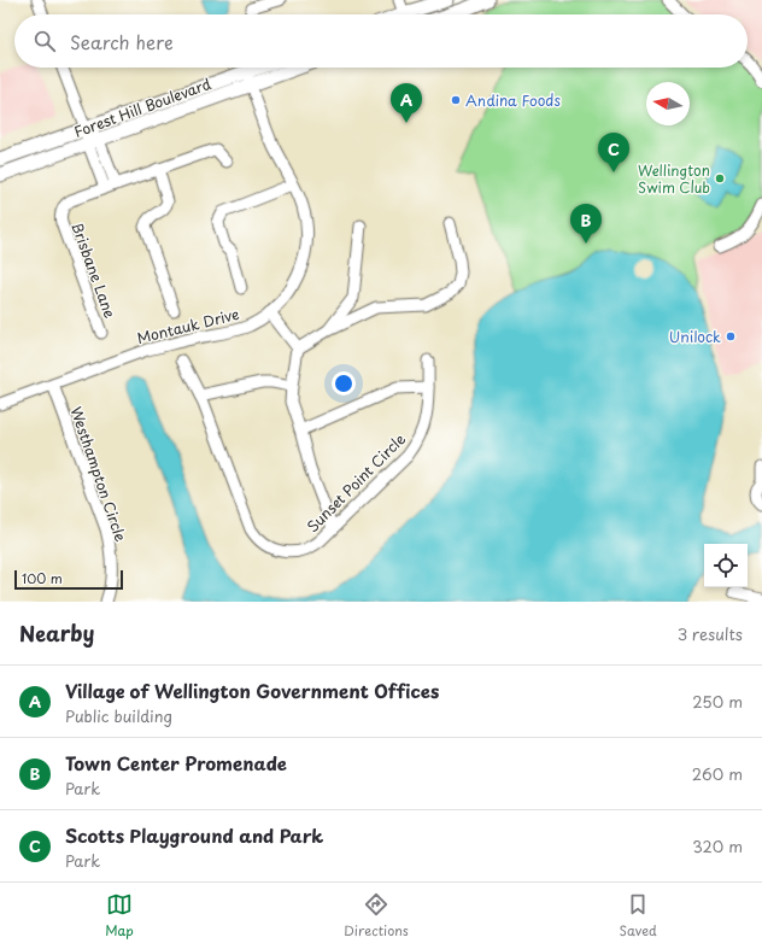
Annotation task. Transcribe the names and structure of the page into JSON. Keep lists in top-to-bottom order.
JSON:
{
  "streets": {
    "main road": ["Forest Hill Boulevard"],
    "street": [
      "Brisbane Lane",
      "Montauk Drive",
      "Westhampton Circle",
      "Sunset Point Circle"
    ]
  },
  "crossings": [
    ["Forest Hill Boulevard", "Montauk Drive"],
    ["Montauk Drive", "Westhampton Circle"]
  ],
  "places": ["Andina Foods", "Wellington Swim Club", "Unilock"],
  "scale_bar": "100 m",
  "north": "left",
  "page": {
    "search": "Search here",
    "pins": ["A", "C", "B"],
    "scale": "100 m",
    "heading": ["Nearby", "3 results"],
    "list": [
      {
        "mark": "A",
        "name": "Village of Wellington Government Offices",
        "note": "Public building",
        "value": "250 m"
      },
      {
        "mark": "B",
        "name": "Town Center Promenade",
        "note": "Park",
        "value": "260 m"
      },
      {
        "mark": "C",
        "name": "Scotts Playground and Park",
        "note": "Park",
        "value": "320 m"
      }
    ],
    "nav": ["Map", "Directions", "Saved"]
  }
}
